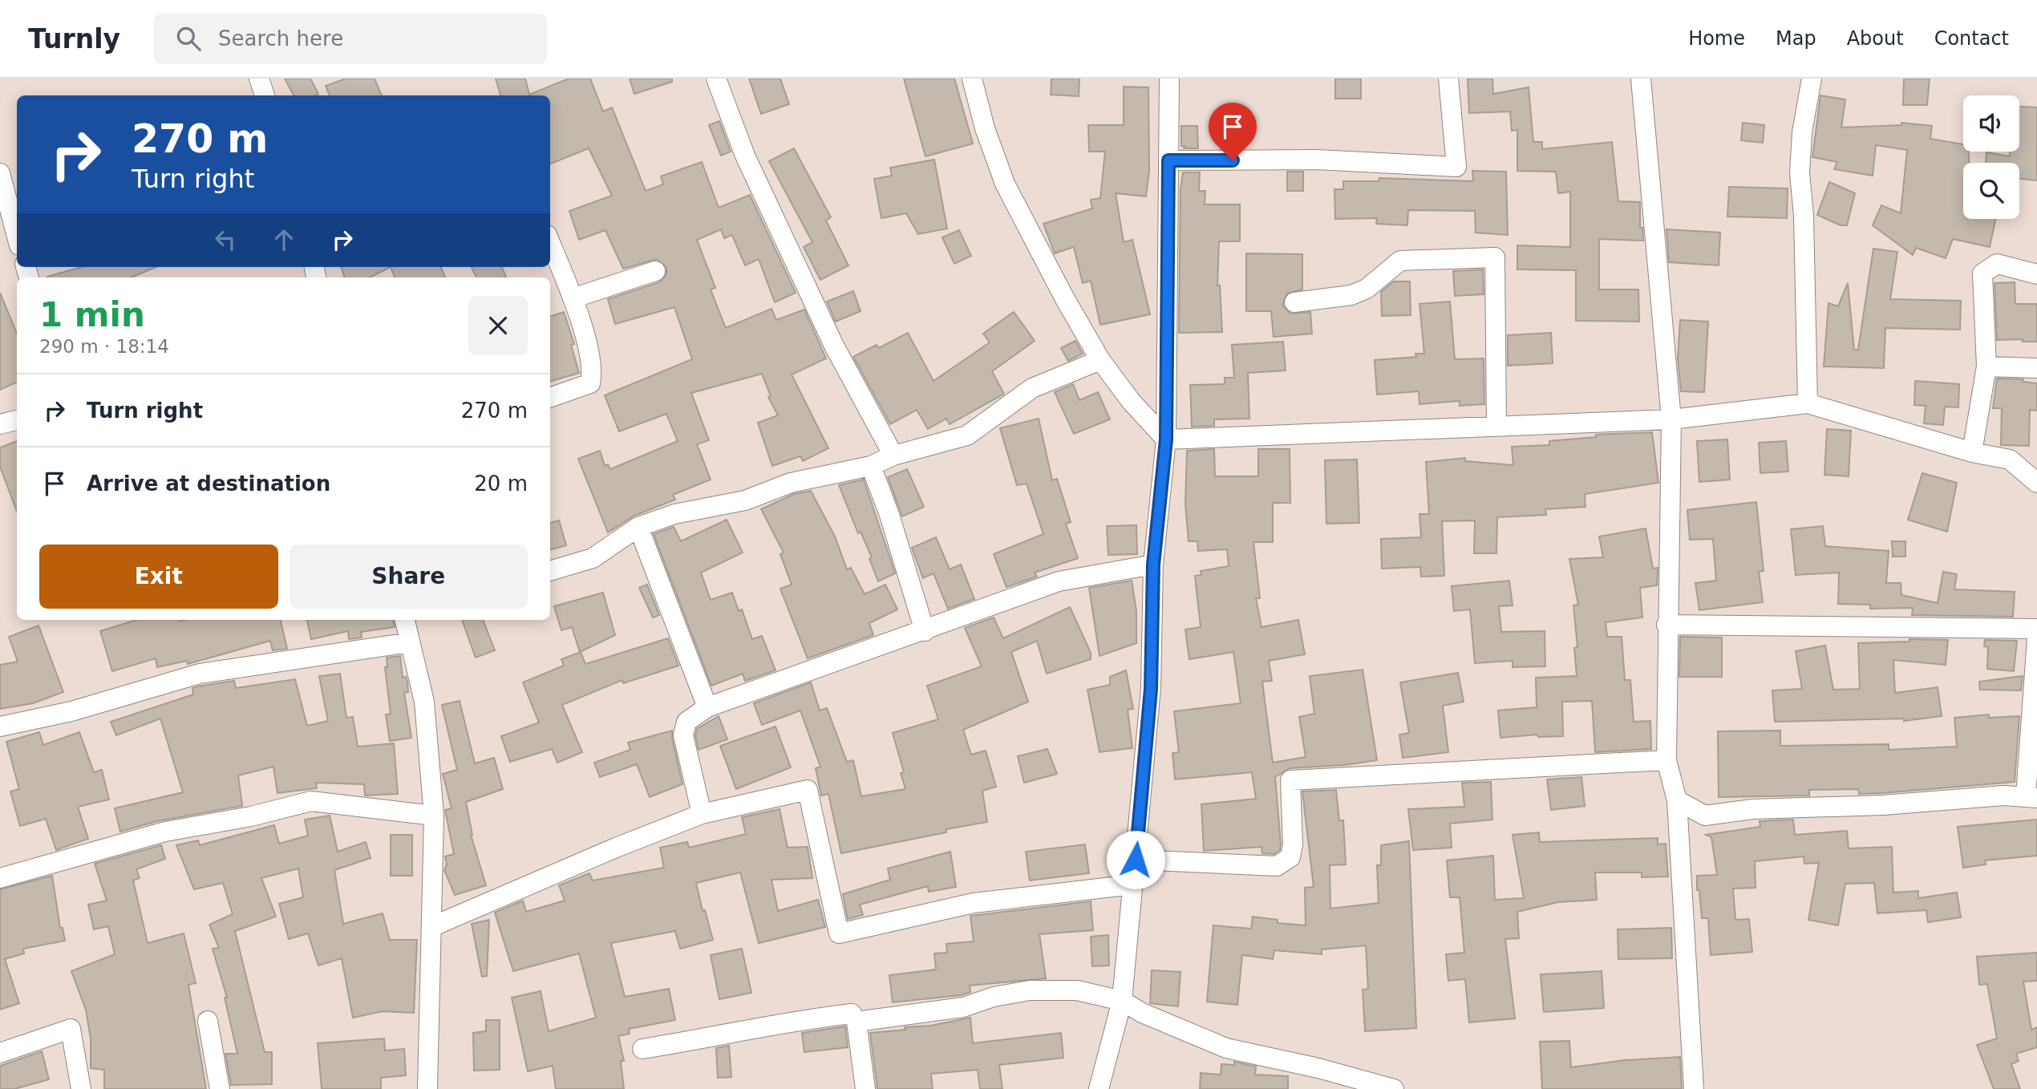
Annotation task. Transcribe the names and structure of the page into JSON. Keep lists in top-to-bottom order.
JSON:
{
  "page": {
    "header": "Turnly",
    "search": "Search here",
    "nav": [
      "Home",
      "Map",
      "About",
      "Contact"
    ],
    "turn": ["270 m", "Turn right"],
    "heading": ["1 min", "290 m · 18:14"],
    "list": [
      {
        "name": "Turn right",
        "value": "270 m"
      },
      {
        "name": "Arrive at destination",
        "value": "20 m"
      }
    ],
    "buttons": ["Exit", "Share"]
  }
}
